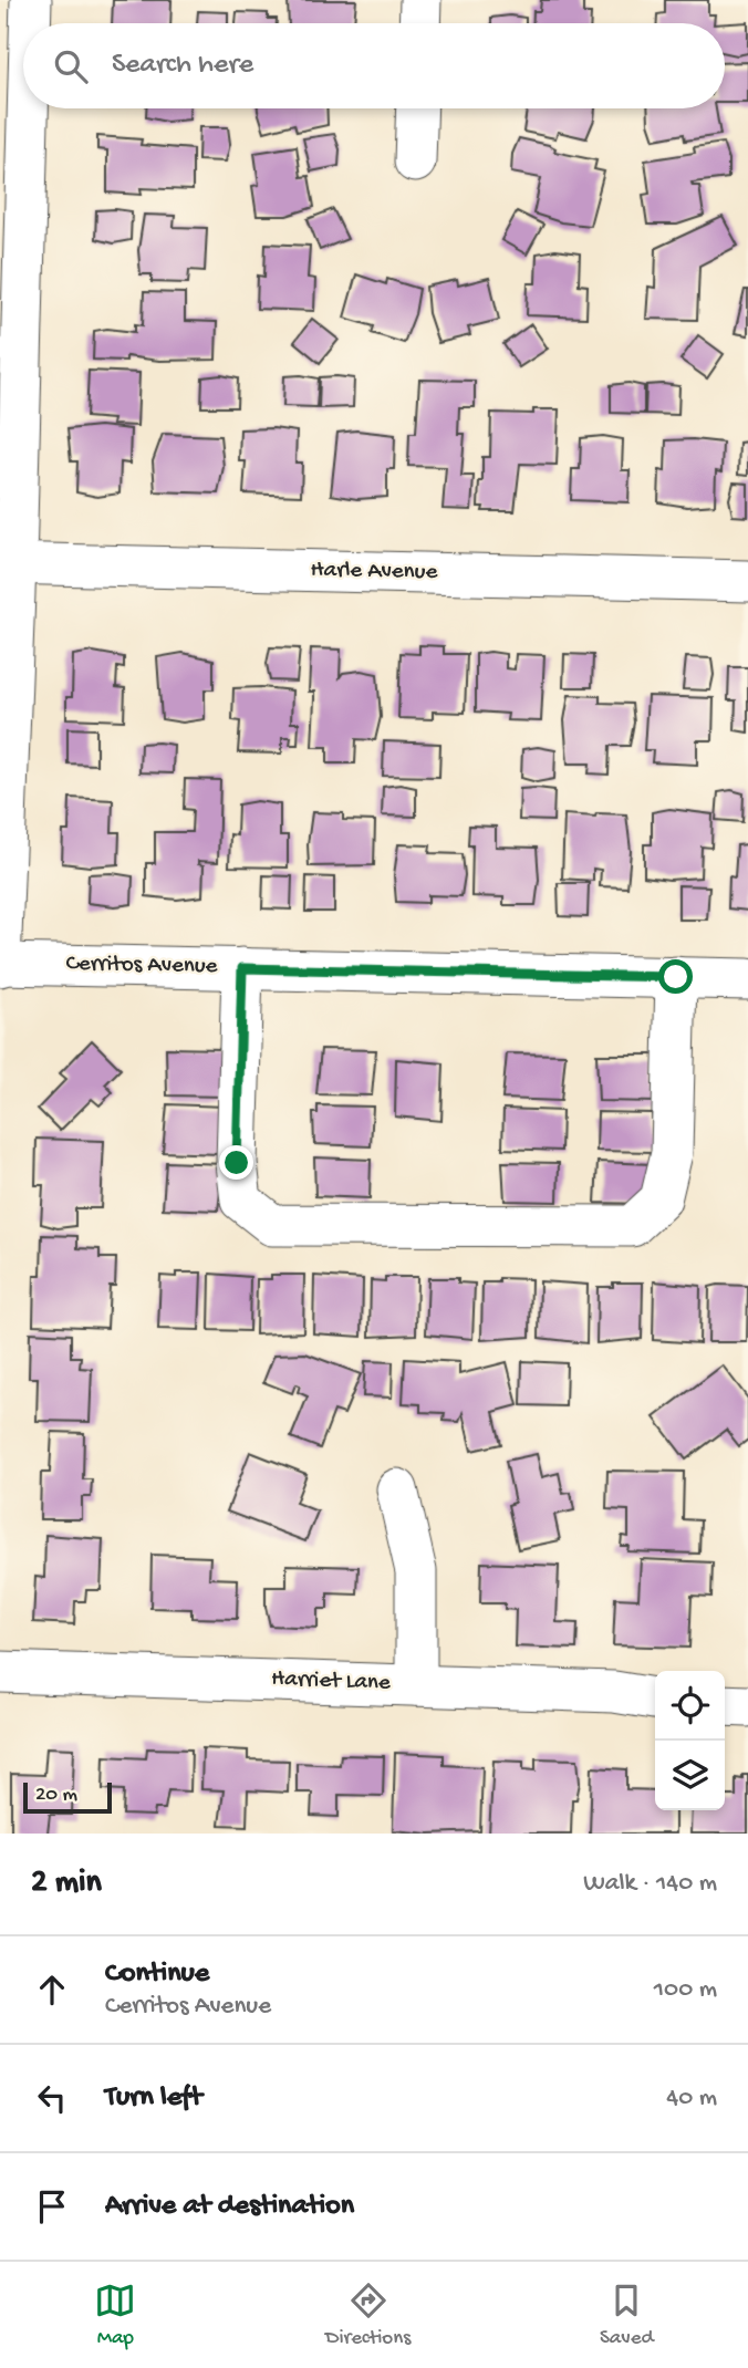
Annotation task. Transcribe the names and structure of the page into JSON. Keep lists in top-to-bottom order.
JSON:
{
  "streets": {
    "street": ["Harle Avenue", "Cerritos Avenue", "Harriet Lane"]
  },
  "scale_bar": "20 m",
  "page": {
    "search": "Search here",
    "scale": "20 m",
    "heading": ["2 min", "Walk · 140 m"],
    "list": [
      ["Continue", "Cerritos Avenue", "100 m"],
      ["Turn left", "40 m"],
      "Arrive at destination"
    ],
    "nav": ["Map", "Directions", "Saved"]
  }
}
